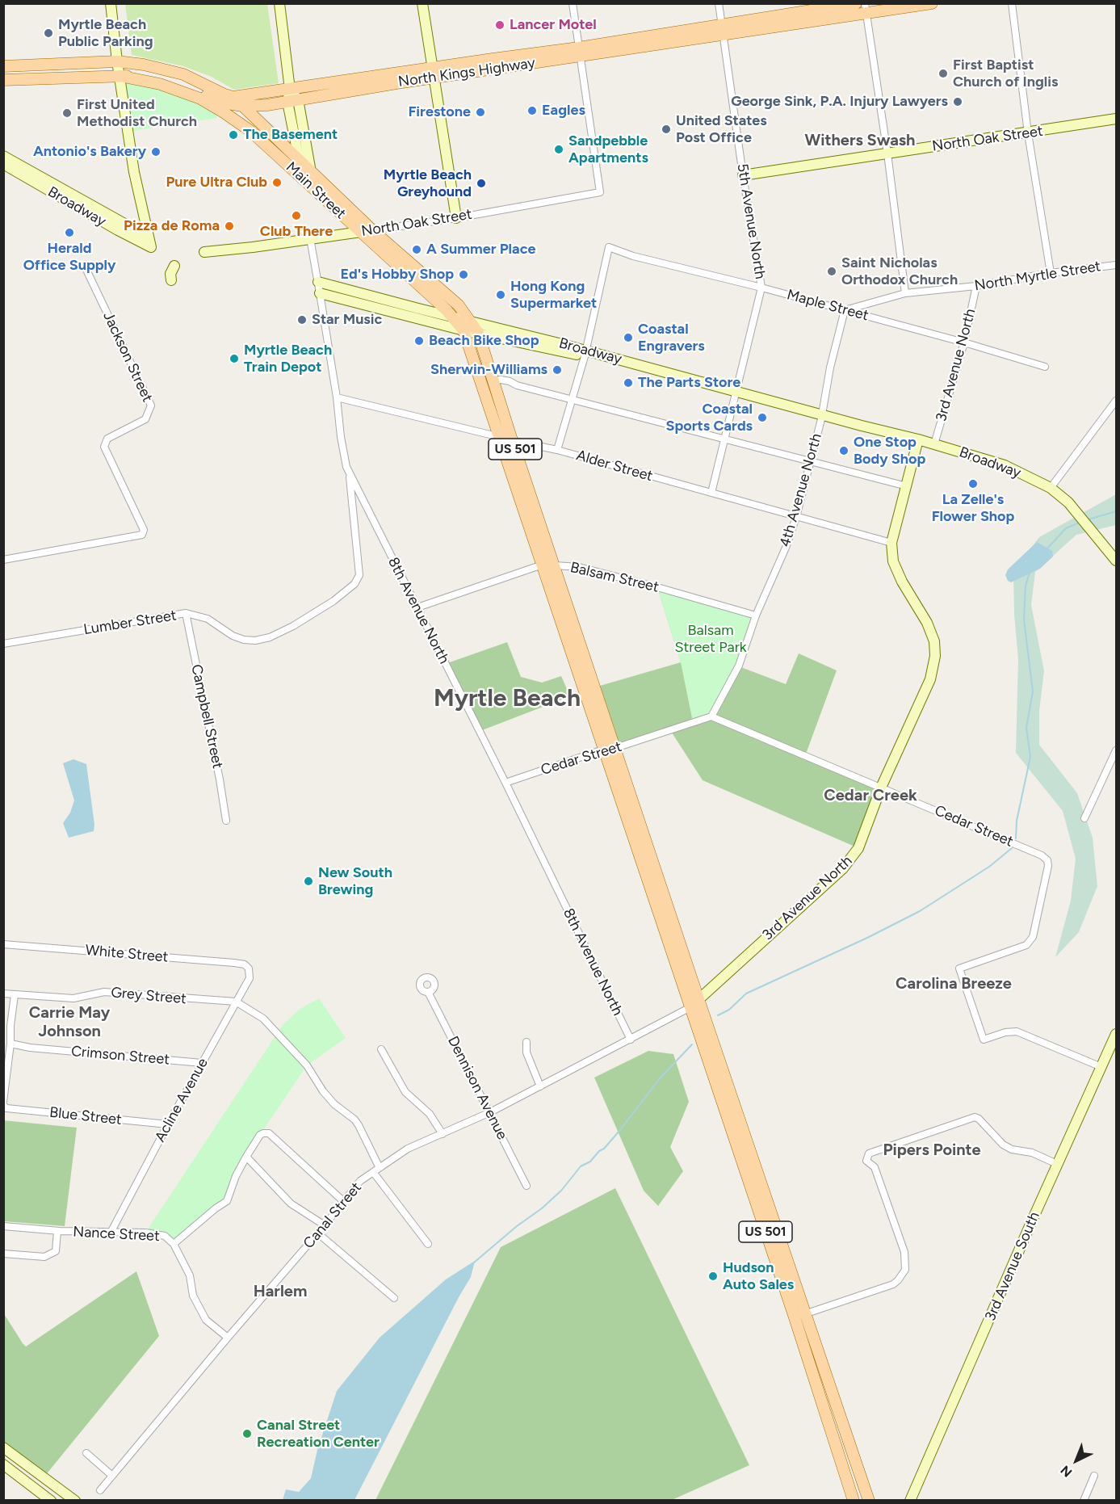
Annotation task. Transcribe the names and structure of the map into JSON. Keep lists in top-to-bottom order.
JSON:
{
  "streets": {
    "main road": ["North Kings Highway", "Main Street", "US 501"],
    "street": [
      "North Oak Street",
      "Broadway",
      "5th Avenue North",
      "North Myrtle Street",
      "Maple Street",
      "Jackson Street",
      "3rd Avenue North",
      "Alder Street",
      "4th Avenue North",
      "Balsam Street",
      "8th Avenue North",
      "Lumber Street",
      "Campbell Street",
      "Cedar Street",
      "White Street",
      "Grey Street",
      "Crimson Street",
      "Dennison Avenue",
      "Acline Avenue",
      "Blue Street",
      "Canal Street",
      "Nance Street",
      "3rd Avenue South"
    ]
  },
  "crossings": [
    ["North Kings Highway", "North Oak Street"],
    ["North Kings Highway", "Main Street"],
    ["North Kings Highway", "5th Avenue North"],
    ["North Oak Street", "Main Street"],
    ["North Oak Street", "5th Avenue North"],
    ["North Oak Street", "8th Avenue North"],
    ["Main Street", "Broadway"],
    ["Main Street", "US 501"],
    ["Broadway", "5th Avenue North"],
    ["Broadway", "Maple Street"],
    ["Broadway", "3rd Avenue North"],
    ["Broadway", "US 501"],
    ["Broadway", "4th Avenue North"],
    ["Broadway", "8th Avenue North"],
    ["5th Avenue North", "Maple Street"],
    ["5th Avenue North", "Alder Street"],
    ["North Myrtle Street", "Maple Street"],
    ["North Myrtle Street", "3rd Avenue North"],
    ["North Myrtle Street", "4th Avenue North"],
    ["Maple Street", "3rd Avenue North"],
    ["Maple Street", "4th Avenue North"],
    ["3rd Avenue North", "US 501"],
    ["3rd Avenue North", "Alder Street"],
    ["3rd Avenue North", "Cedar Street"],
    ["3rd Avenue North", "Canal Street"],
    ["US 501", "Alder Street"],
    ["US 501", "Balsam Street"],
    ["US 501", "Cedar Street"],
    ["US 501", "Canal Street"],
    ["Alder Street", "4th Avenue North"],
    ["Alder Street", "8th Avenue North"],
    ["4th Avenue North", "Balsam Street"],
    ["4th Avenue North", "Cedar Street"],
    ["Balsam Street", "8th Avenue North"],
    ["8th Avenue North", "Lumber Street"],
    ["8th Avenue North", "Cedar Street"],
    ["8th Avenue North", "Canal Street"],
    ["Lumber Street", "Campbell Street"],
    ["Cedar Street", "3rd Avenue South"],
    ["White Street", "Acline Avenue"],
    ["Grey Street", "Acline Avenue"],
    ["Crimson Street", "Acline Avenue"],
    ["Dennison Avenue", "Canal Street"],
    ["Acline Avenue", "Blue Street"],
    ["Acline Avenue", "Nance Street"],
    ["Canal Street", "Nance Street"]
  ],
  "districts": [
    "Withers Swash",
    "Myrtle Beach",
    "Cedar Creek",
    "Carolina Breeze",
    "Carrie May Johnson",
    "Pipers Pointe",
    "Harlem"
  ],
  "parks": ["Balsam Street Park"],
  "places": [
    "Lancer Motel",
    "Myrtle Beach Public Parking",
    "First Baptist Church of Inglis",
    "George Sink, P.A. Injury Lawyers",
    "Eagles",
    "Firestone",
    "First United Methodist Church",
    "United States Post Office",
    "The Basement",
    "Sandpebble Apartments",
    "Antonio's Bakery",
    "Pure Ultra Club",
    "Myrtle Beach Greyhound",
    "Club There",
    "Pizza de Roma",
    "Herald Office Supply",
    "A Summer Place",
    "Saint Nicholas Orthodox Church",
    "Ed's Hobby Shop",
    "Hong Kong Supermarket",
    "Star Music",
    "Coastal Engravers",
    "Beach Bike Shop",
    "Myrtle Beach Train Depot",
    "Sherwin-Williams",
    "The Parts Store",
    "Coastal Sports Cards",
    "One Stop Body Shop",
    "La Zelle's Flower Shop",
    "New South Brewing",
    "Hudson Auto Sales",
    "Canal Street Recreation Center"
  ],
  "north": "bottom left"
}
